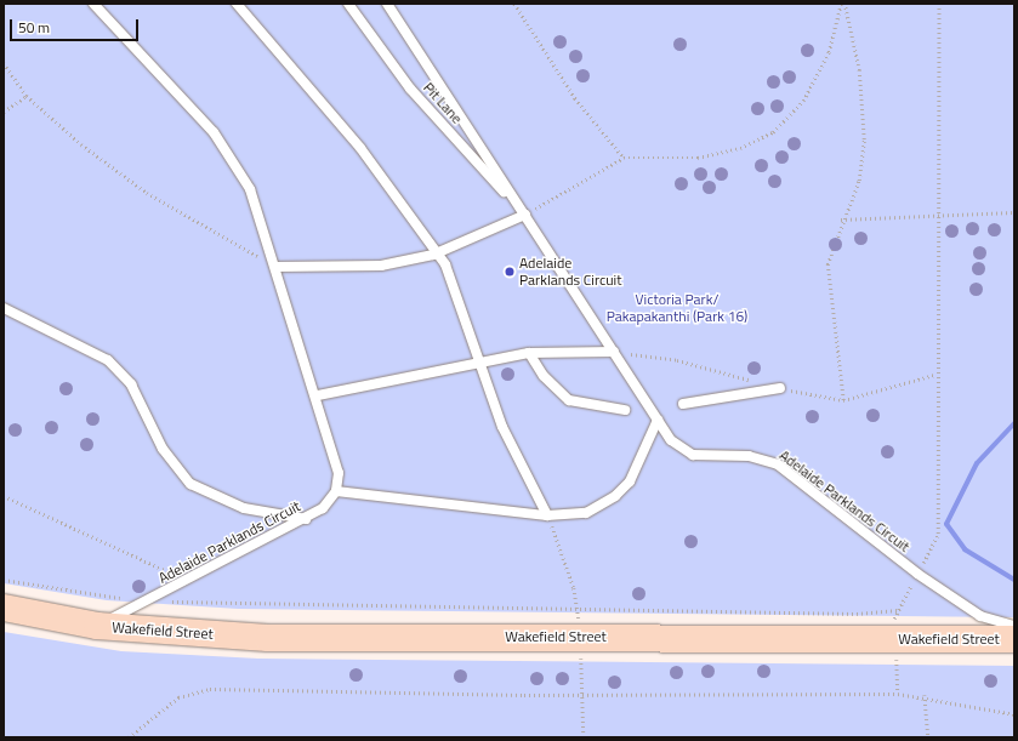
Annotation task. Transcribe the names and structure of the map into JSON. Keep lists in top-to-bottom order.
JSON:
{
  "streets": {
    "main road": ["Wakefield Street"],
    "lane": ["Pit Lane", "Adelaide Parklands Circuit"]
  },
  "crossings": [
    ["Pit Lane", "Adelaide Parklands Circuit"],
    ["Adelaide Parklands Circuit", "Wakefield Street"]
  ],
  "parks": ["Victoria Park/ Pakapakanthi (Park 16)"],
  "places": ["Adelaide Parklands Circuit"],
  "scale_bar": "50 m"
}
